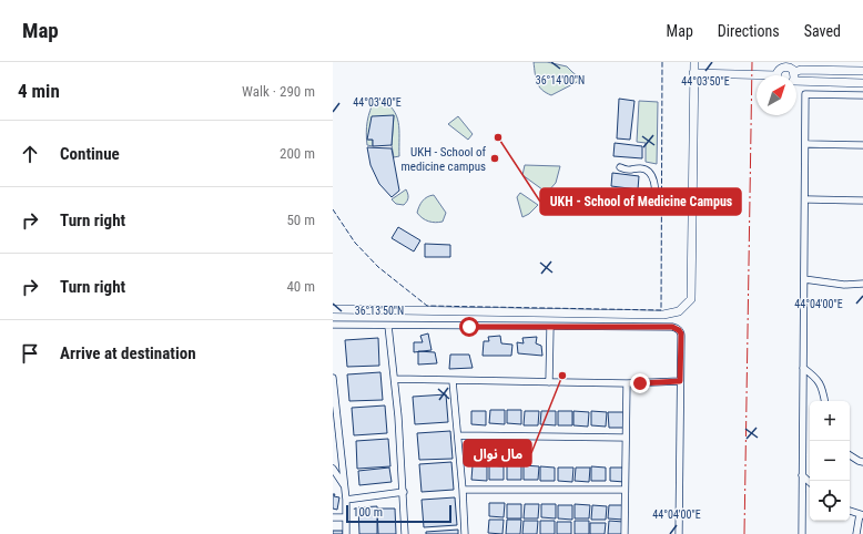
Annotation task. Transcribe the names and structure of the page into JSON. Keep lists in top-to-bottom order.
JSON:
{
  "places": ["UKH - School of Medicine Campus", "UKH - School of medicine campus", "مال نوال"],
  "scale_bar": "100 m",
  "north": "top right",
  "page": {
    "header": "Map",
    "nav": ["Map", "Directions", "Saved"],
    "heading": ["4 min", "Walk · 290 m"],
    "list": [
      ["Continue", "200 m"],
      ["Turn right", "50 m"],
      ["Turn right", "40 m"],
      "Arrive at destination"
    ],
    "map_buttons": ["+", "−"],
    "scale": "100 m"
  },
  "coordinates": [
    "36°14'00\"N",
    "44°03'50\"E",
    "44°03'40\"E",
    "44°04'00\"E",
    "36°13'50\"N"
  ]
}
